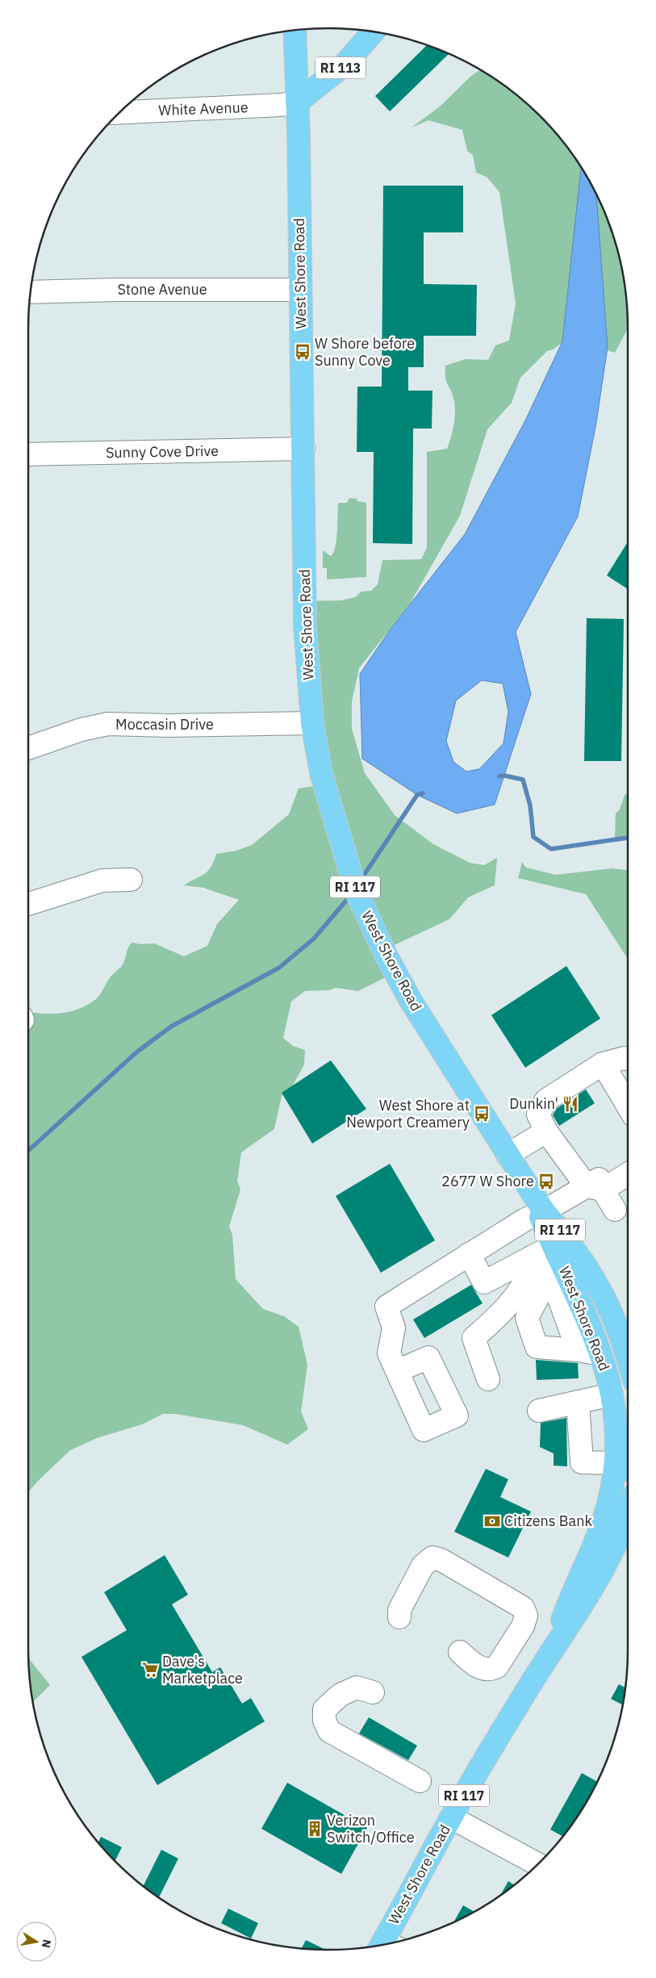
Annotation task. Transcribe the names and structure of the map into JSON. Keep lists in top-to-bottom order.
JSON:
{
  "streets": {
    "main road": ["RI 113", "West Shore Road", "RI 117"],
    "street": [
      "White Avenue",
      "Stone Avenue",
      "Sunny Cove Drive",
      "Moccasin Drive"
    ]
  },
  "crossings": [
    ["RI 113", "White Avenue"],
    ["RI 113", "West Shore Road"],
    ["White Avenue", "West Shore Road"],
    ["West Shore Road", "Stone Avenue"],
    ["West Shore Road", "Sunny Cove Drive"],
    ["West Shore Road", "Moccasin Drive"]
  ],
  "places": {
    "bus stop": ["W Shore before Sunny Cove", "West Shore at Newport Creamery", "2677 W Shore"],
    "restaurant": ["Dunkin'"],
    "bank": ["Citizens Bank"],
    "supermarket": ["Dave's Marketplace"],
    "building": ["Verizon Switch/Office"]
  },
  "north": "right"
}
